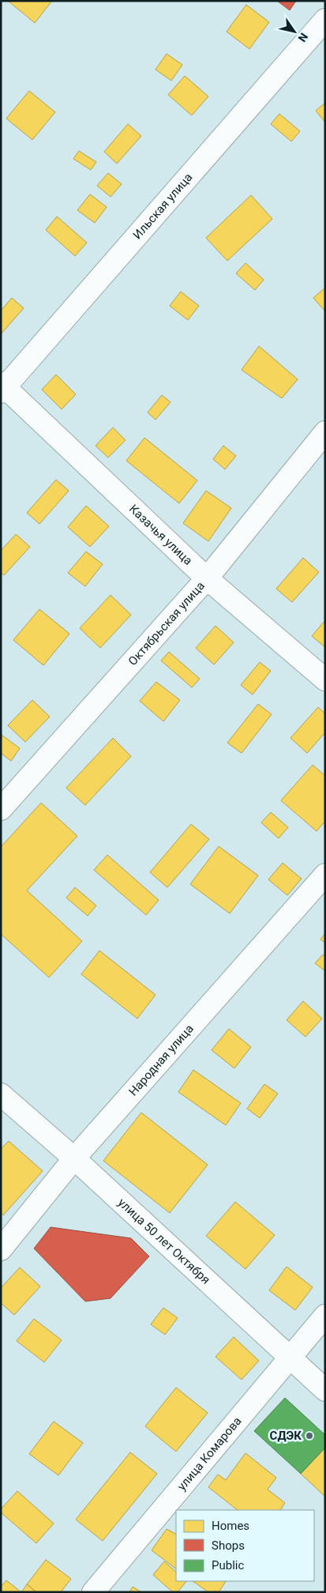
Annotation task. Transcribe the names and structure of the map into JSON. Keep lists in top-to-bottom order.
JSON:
{
  "streets": {
    "street": [
      "Ильская улица",
      "Казачья улица",
      "Октябрьская улица",
      "Народная улица",
      "улица 50 лет Октября",
      "улица Комарова"
    ]
  },
  "crossings": [
    ["Ильская улица", "Казачья улица"],
    ["Казачья улица", "Октябрьская улица"],
    ["Народная улица", "улица 50 лет Октября"],
    ["улица 50 лет Октября", "улица Комарова"]
  ],
  "places": ["СДЭК"],
  "legend": ["Homes", "Shops", "Public"],
  "north": "bottom right"
}
